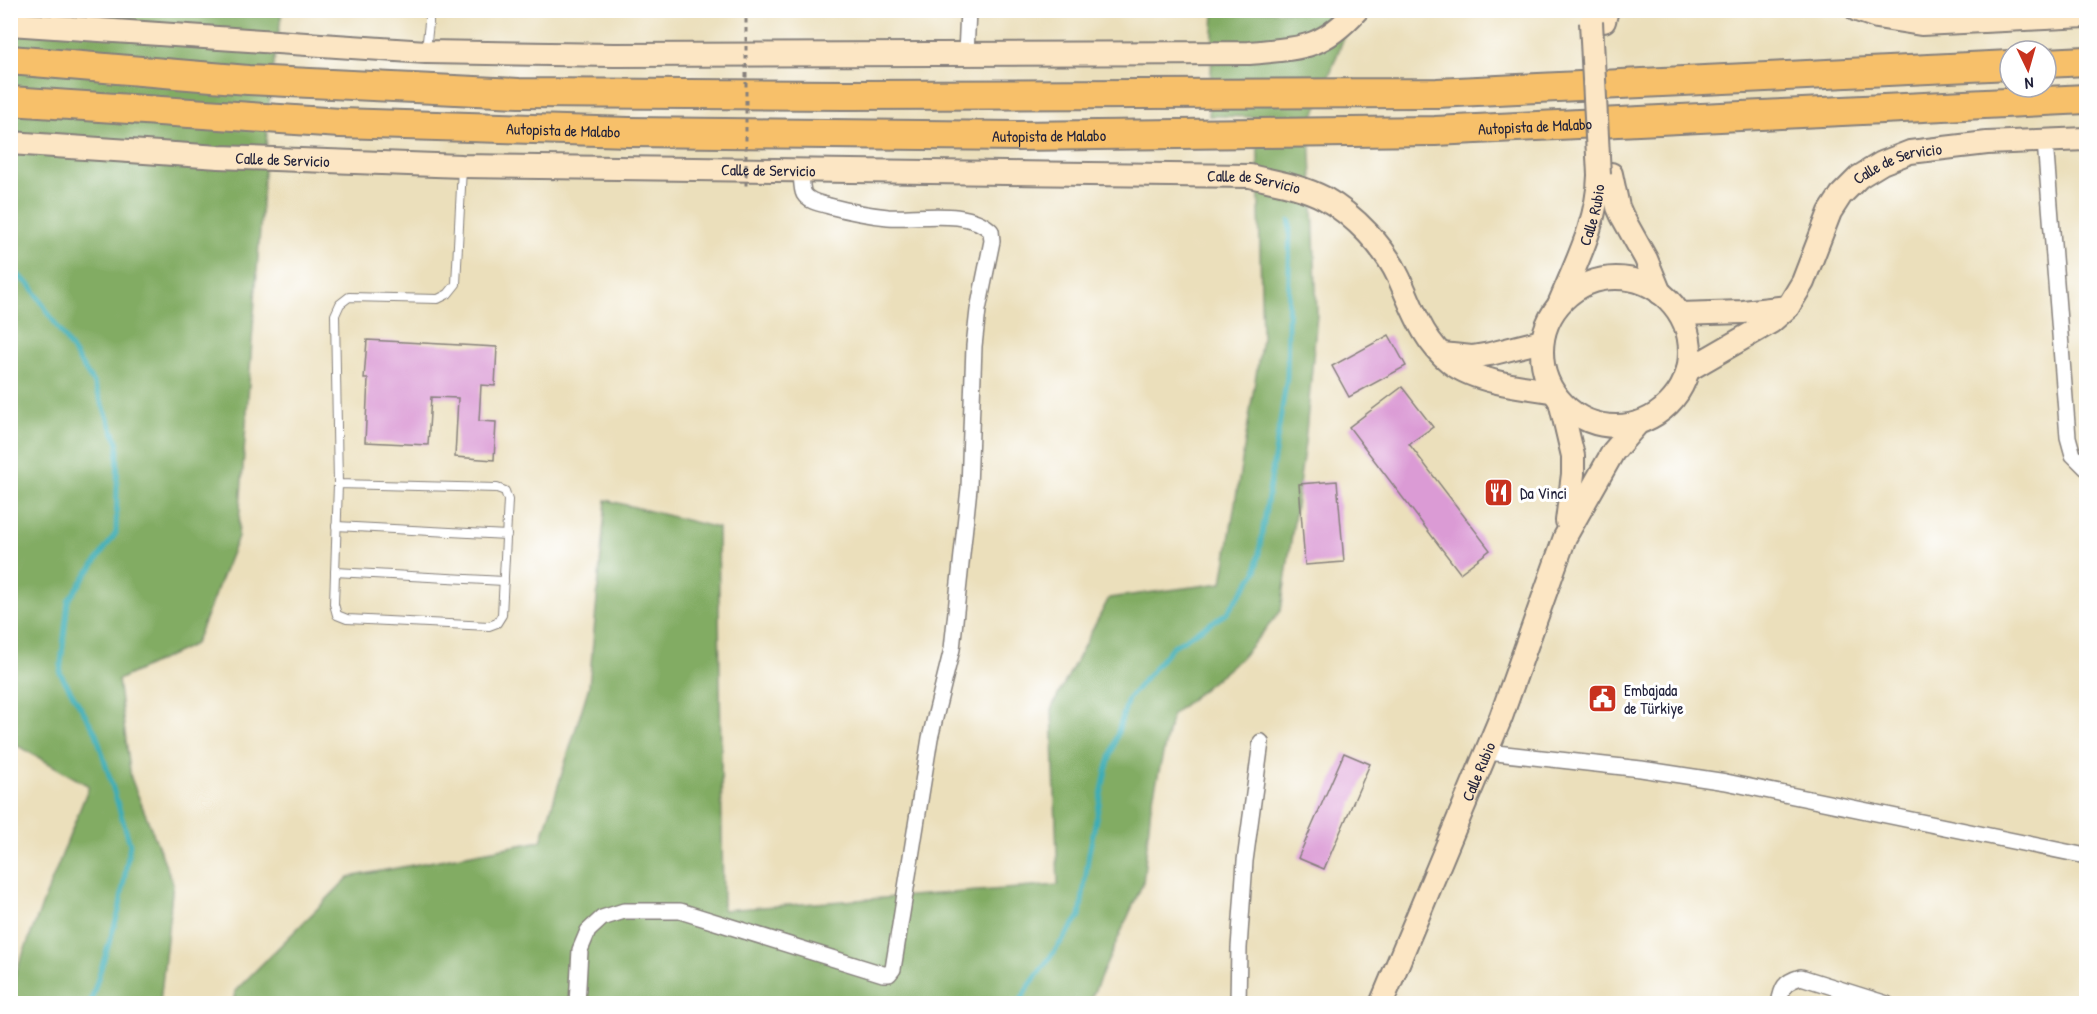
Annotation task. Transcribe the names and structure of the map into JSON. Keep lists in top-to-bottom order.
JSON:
{
  "streets": {
    "highway": ["Autopista de Malabo"],
    "street": ["Calle de Servicio", "Calle Rubio"]
  },
  "crossings": [
    ["Calle de Servicio", "Calle Rubio"]
  ],
  "places": {
    "restaurant": ["Da Vinci"],
    "public building": ["Embajada de Türkiye"]
  },
  "north": "bottom"
}
